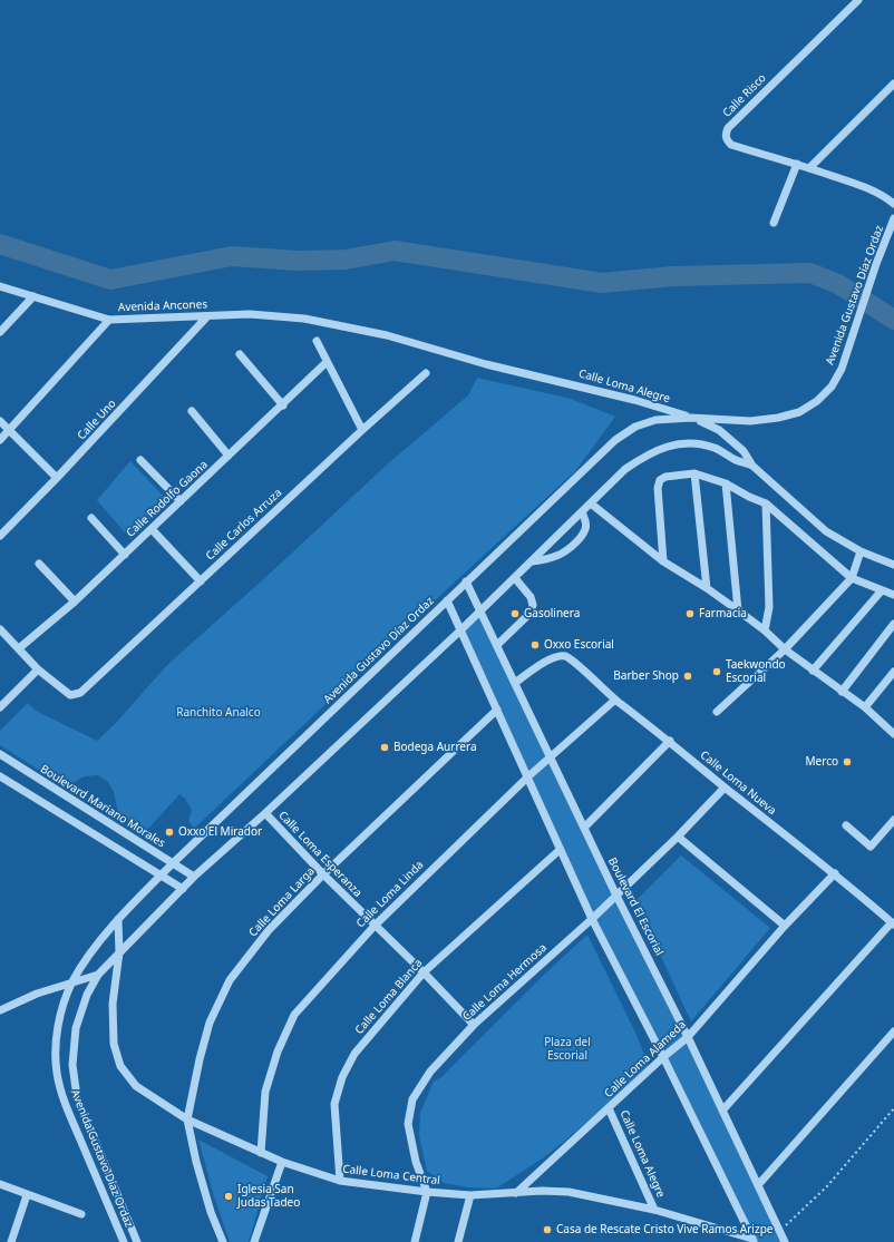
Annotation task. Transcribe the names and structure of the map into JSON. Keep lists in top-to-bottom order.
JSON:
{
  "streets": {
    "street": [
      "Calle Risco",
      "Avenida Gustavo Díaz Ordaz",
      "Avenida Ancones",
      "Calle Loma Alegre",
      "Calle Uno",
      "Calle Rodolfo Gaona",
      "Calle Carlos Arruza",
      "Calle Loma Nueva",
      "Boulevard Mariano Morales",
      "Calle Loma Esperanza",
      "Calle Loma Linda",
      "Calle Loma Larga",
      "Boulevard El Escorial",
      "Calle Loma Hermosa",
      "Calle Loma Blanca",
      "Calle Loma Alameda",
      "Calle Loma Central"
    ]
  },
  "crossings": [
    ["Avenida Gustavo Díaz Ordaz", "Calle Loma Alegre"],
    ["Avenida Gustavo Díaz Ordaz", "Boulevard Mariano Morales"],
    ["Avenida Gustavo Díaz Ordaz", "Calle Loma Esperanza"],
    ["Avenida Gustavo Díaz Ordaz", "Boulevard El Escorial"],
    ["Avenida Gustavo Díaz Ordaz", "Calle Loma Central"],
    ["Avenida Ancones", "Calle Loma Alegre"],
    ["Avenida Ancones", "Calle Uno"],
    ["Calle Loma Alegre", "Calle Loma Alameda"],
    ["Calle Loma Alegre", "Calle Loma Central"],
    ["Calle Loma Nueva", "Calle Loma Linda"],
    ["Calle Loma Nueva", "Boulevard El Escorial"],
    ["Calle Loma Nueva", "Calle Loma Hermosa"],
    ["Calle Loma Nueva", "Calle Loma Alameda"],
    ["Calle Loma Esperanza", "Calle Loma Linda"],
    ["Calle Loma Esperanza", "Calle Loma Larga"],
    ["Calle Loma Esperanza", "Calle Loma Hermosa"],
    ["Calle Loma Esperanza", "Calle Loma Blanca"],
    ["Calle Loma Linda", "Boulevard El Escorial"],
    ["Calle Loma Linda", "Calle Loma Central"],
    ["Calle Loma Larga", "Calle Loma Central"],
    ["Boulevard El Escorial", "Calle Loma Hermosa"],
    ["Boulevard El Escorial", "Calle Loma Alameda"],
    ["Calle Loma Hermosa", "Calle Loma Central"],
    ["Calle Loma Blanca", "Calle Loma Central"],
    ["Calle Loma Alameda", "Calle Loma Central"]
  ],
  "parks": ["Ranchito Analco", "Plaza del Escorial"],
  "places": [
    "Gasolinera",
    "Farmacia",
    "Oxxo Escorial",
    "Taekwondo Escorial",
    "Barber Shop",
    "Bodega Aurrera",
    "Merco",
    "Oxxo El Mirador",
    "Iglesia San Judas Tadeo",
    "Casa de Rescate Cristo Vive Ramos Arizpe"
  ]
}
